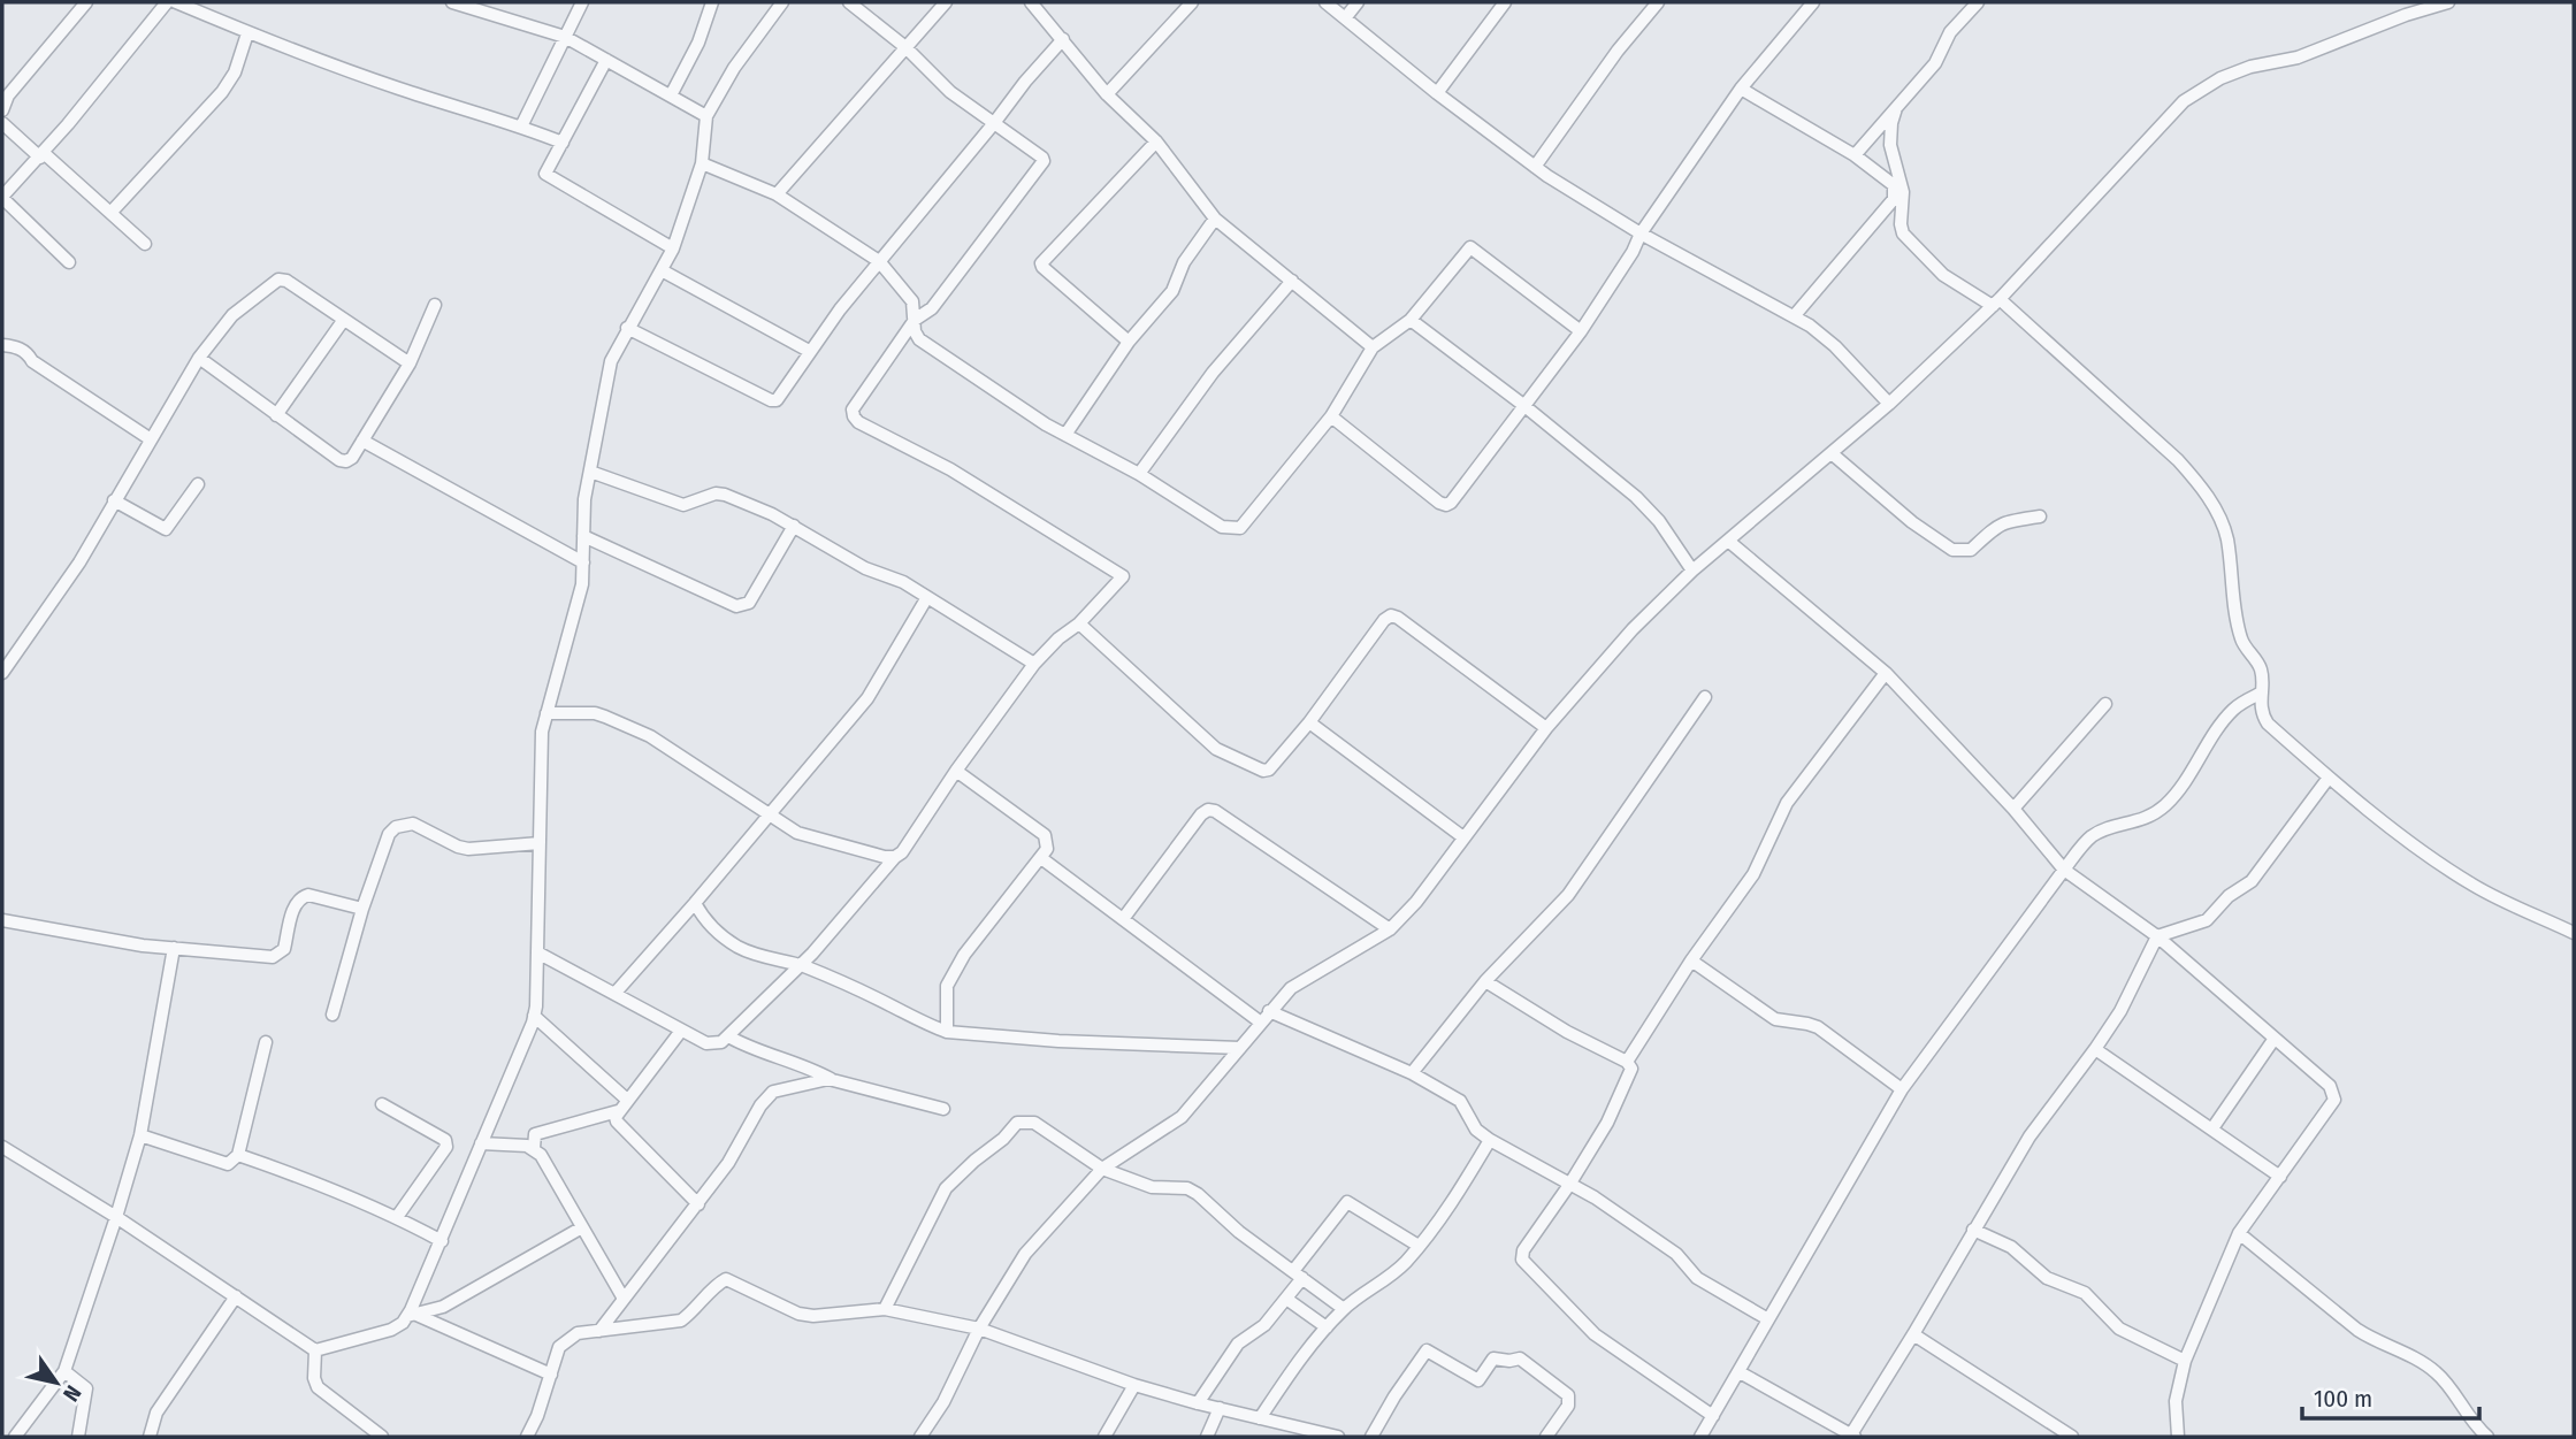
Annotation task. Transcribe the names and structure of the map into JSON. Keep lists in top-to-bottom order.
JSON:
{
  "scale_bar": "100 m",
  "north": "bottom right"
}
